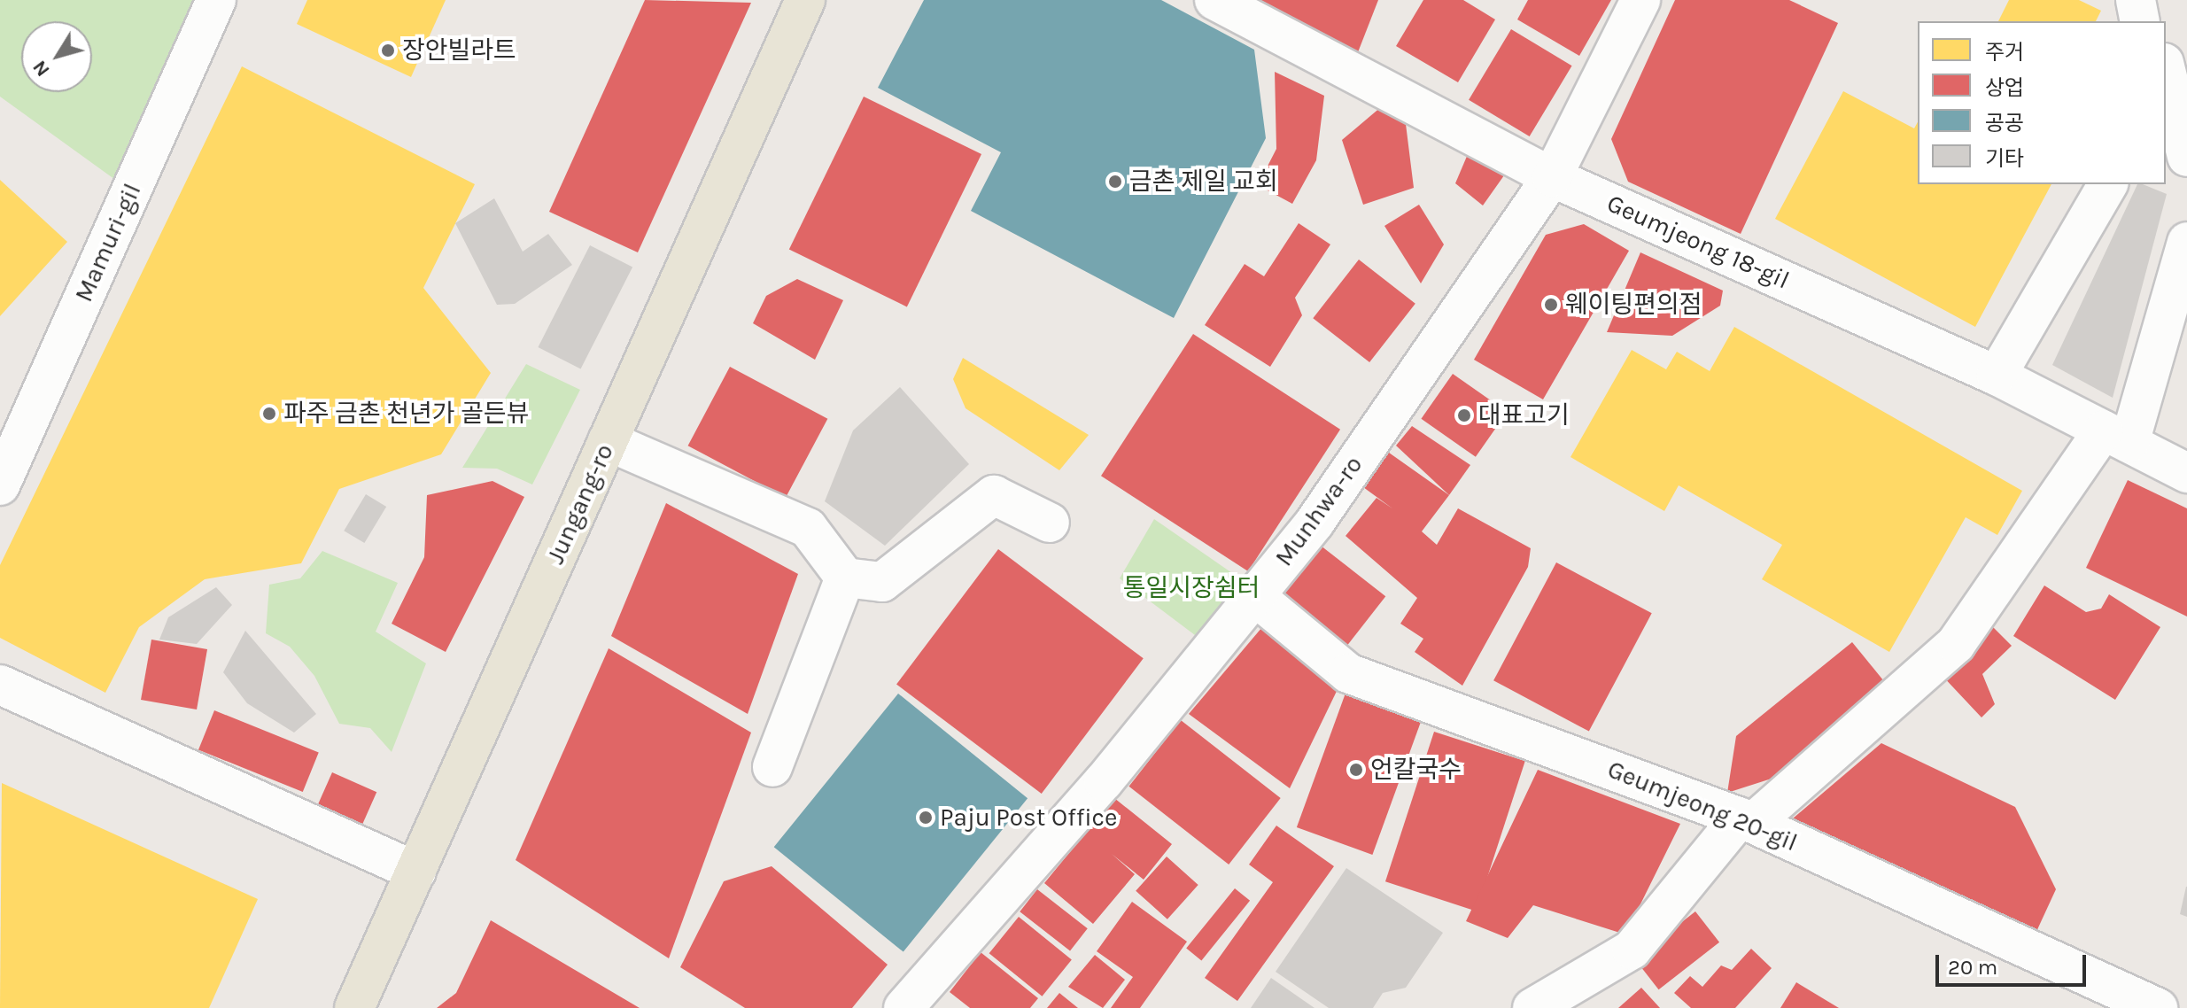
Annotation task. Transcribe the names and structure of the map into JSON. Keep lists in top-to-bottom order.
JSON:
{
  "streets": {
    "main road": ["Jungang-ro"],
    "street": [
      "Geumjeong 18-gil",
      "Mamuri-gil",
      "Munhwa-ro",
      "Geumjeong 20-gil"
    ]
  },
  "crossings": [
    ["Geumjeong 18-gil", "Munhwa-ro"],
    ["Munhwa-ro", "Geumjeong 20-gil"]
  ],
  "parks": ["통일시장쉼터"],
  "places": [
    "장안빌라트",
    "금촌 제일 교회",
    "웨이팅편의점",
    "파주 금촌 천년가 골든뷰",
    "대표고기",
    "언칼국수",
    "Paju Post Office"
  ],
  "legend": [
    "주거",
    "상업",
    "공공",
    "기타"
  ],
  "scale_bar": "20 m",
  "north": "bottom left"
}
